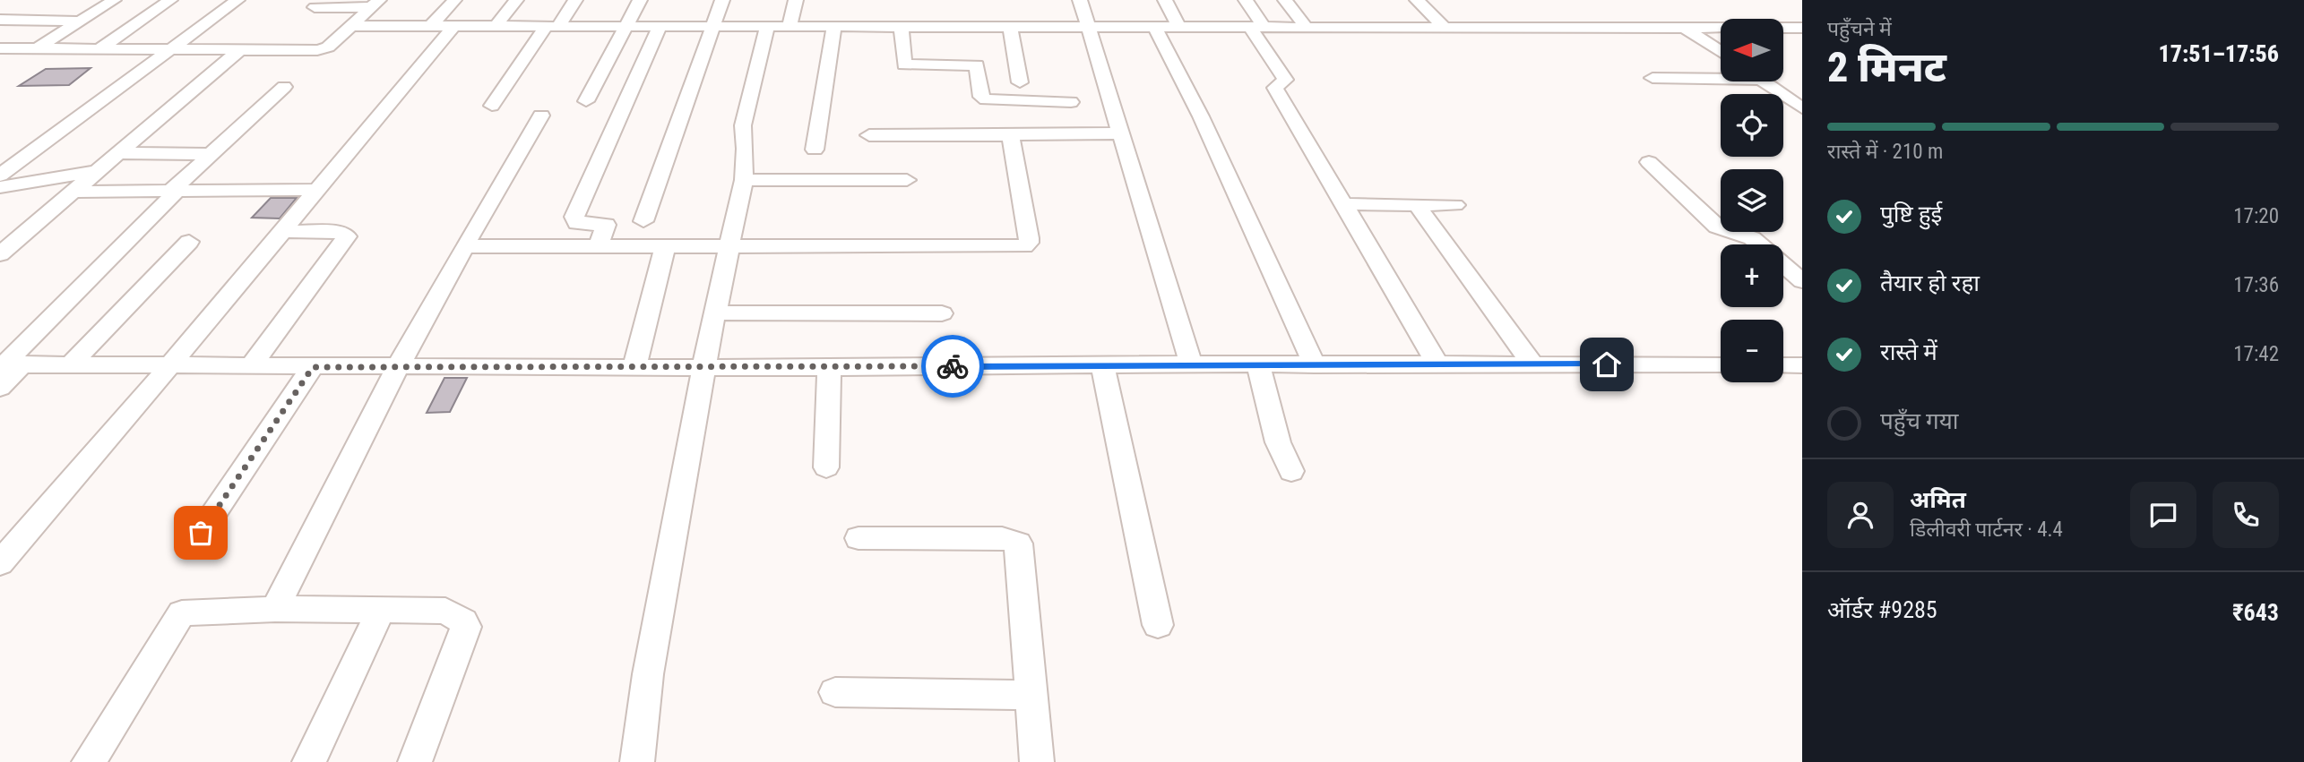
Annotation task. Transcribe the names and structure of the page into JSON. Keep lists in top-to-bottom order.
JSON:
{
  "north": "left",
  "page": {
    "heading": ["2 मिनट", "पहुँचने में", "17:51–17:56"],
    "panel": [
      "अमित",
      "डिलीवरी पार्टनर · 4.4",
      "ऑर्डर #9285",
      "₹643"
    ],
    "map_buttons": ["+", "−"],
    "bar": "रास्ते में · 210 m",
    "list": [
      ["पुष्टि हुई", "17:20"],
      ["तैयार हो रहा", "17:36"],
      ["रास्ते में", "17:42"],
      "पहुँच गया"
    ]
  }
}
